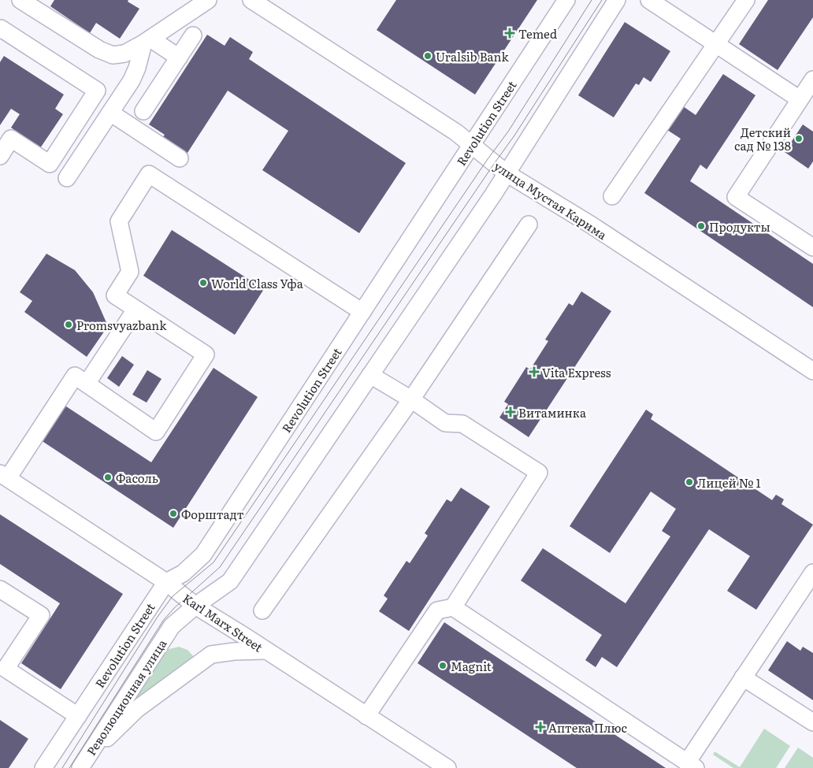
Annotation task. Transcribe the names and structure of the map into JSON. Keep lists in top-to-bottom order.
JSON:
{
  "streets": {
    "street": [
      "Revolution Street",
      "улица Мустая Карима",
      "Karl Marx Street",
      "Революционная улица"
    ]
  },
  "crossings": [
    ["Revolution Street", "улица Мустая Карима"],
    ["Revolution Street", "Karl Marx Street"],
    ["улица Мустая Карима", "Революционная улица"],
    ["Karl Marx Street", "Революционная улица"]
  ],
  "places": {
    "health": [
      "Temed",
      "Vita Express",
      "Витаминка",
      "Аптека Плюс"
    ],
    "other": [
      "Uralsib Bank",
      "Детский сад № 138",
      "Продукты",
      "World Class Уфа",
      "Promsvyazbank",
      "Фасоль",
      "Лицей № 1",
      "Форштадт",
      "Magnit"
    ]
  }
}
